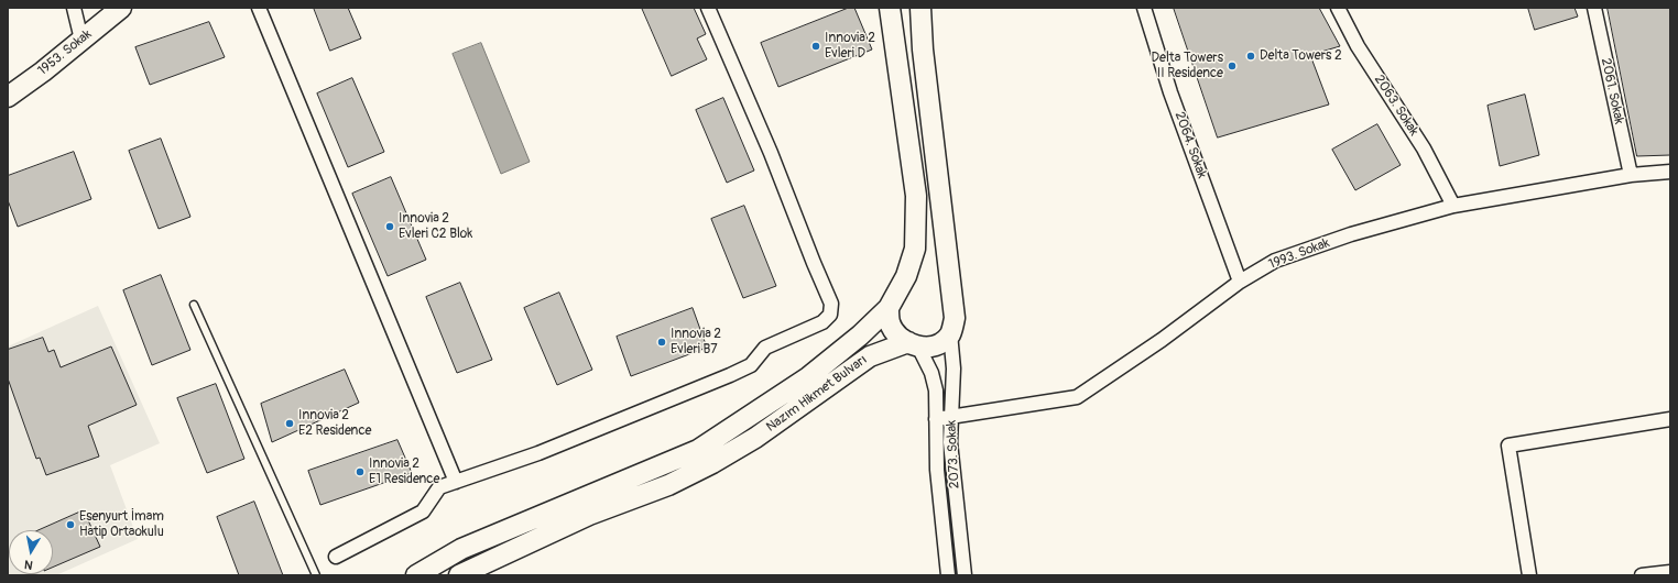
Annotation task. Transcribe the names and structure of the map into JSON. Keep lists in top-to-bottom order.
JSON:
{
  "streets": {
    "main road": ["1953. Sokak", "Nazım Hikmet Bulvarı"],
    "street": [
      "2061. Sokak",
      "2063. Sokak",
      "2064. Sokak",
      "1993. Sokak",
      "2073. Sokak"
    ]
  },
  "crossings": [
    ["2061. Sokak", "1993. Sokak"],
    ["2063. Sokak", "1993. Sokak"],
    ["2064. Sokak", "1993. Sokak"],
    ["1993. Sokak", "2073. Sokak"],
    ["Nazım Hikmet Bulvarı", "2073. Sokak"]
  ],
  "places": [
    "Innovia 2 Evleri D",
    "Delta Towers 2",
    "Delta Towers II Residence",
    "Innovia 2 Evleri C2 Blok",
    "Innovia 2 Evleri B7",
    "Innovia 2 E2 Residence",
    "Innovia 2 E1 Residence",
    "Esenyurt İmam Hatip Ortaokulu"
  ],
  "north": "bottom"
}
